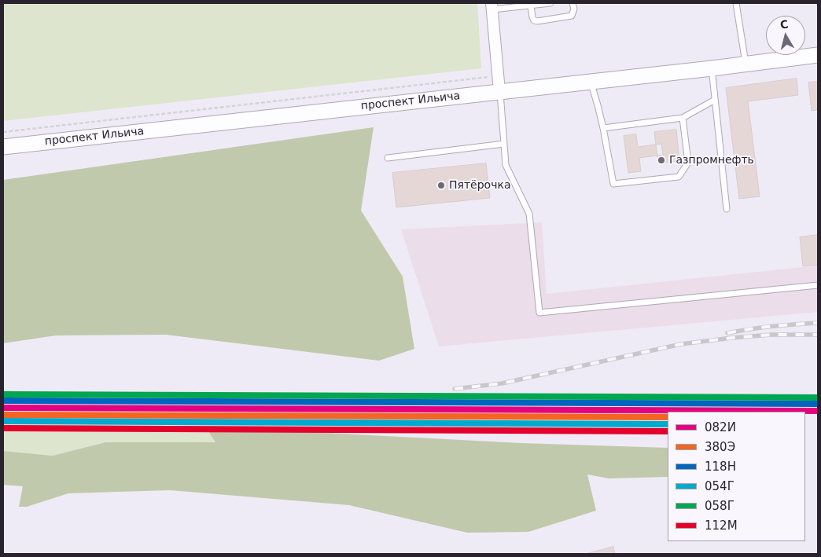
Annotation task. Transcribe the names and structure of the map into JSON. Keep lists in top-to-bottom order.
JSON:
{
  "streets": {
    "street": ["проспект Ильича"]
  },
  "places": ["Газпромнефть", "Пятёрочка"],
  "lines": [
    "transit line 058Г",
    "transit line 118Н",
    "transit line 082И",
    "transit line 380Э",
    "transit line 054Г",
    "transit line 112М"
  ],
  "legend": [
    "082И",
    "380Э",
    "118Н",
    "054Г",
    "058Г",
    "112М"
  ],
  "north": "top"
}
